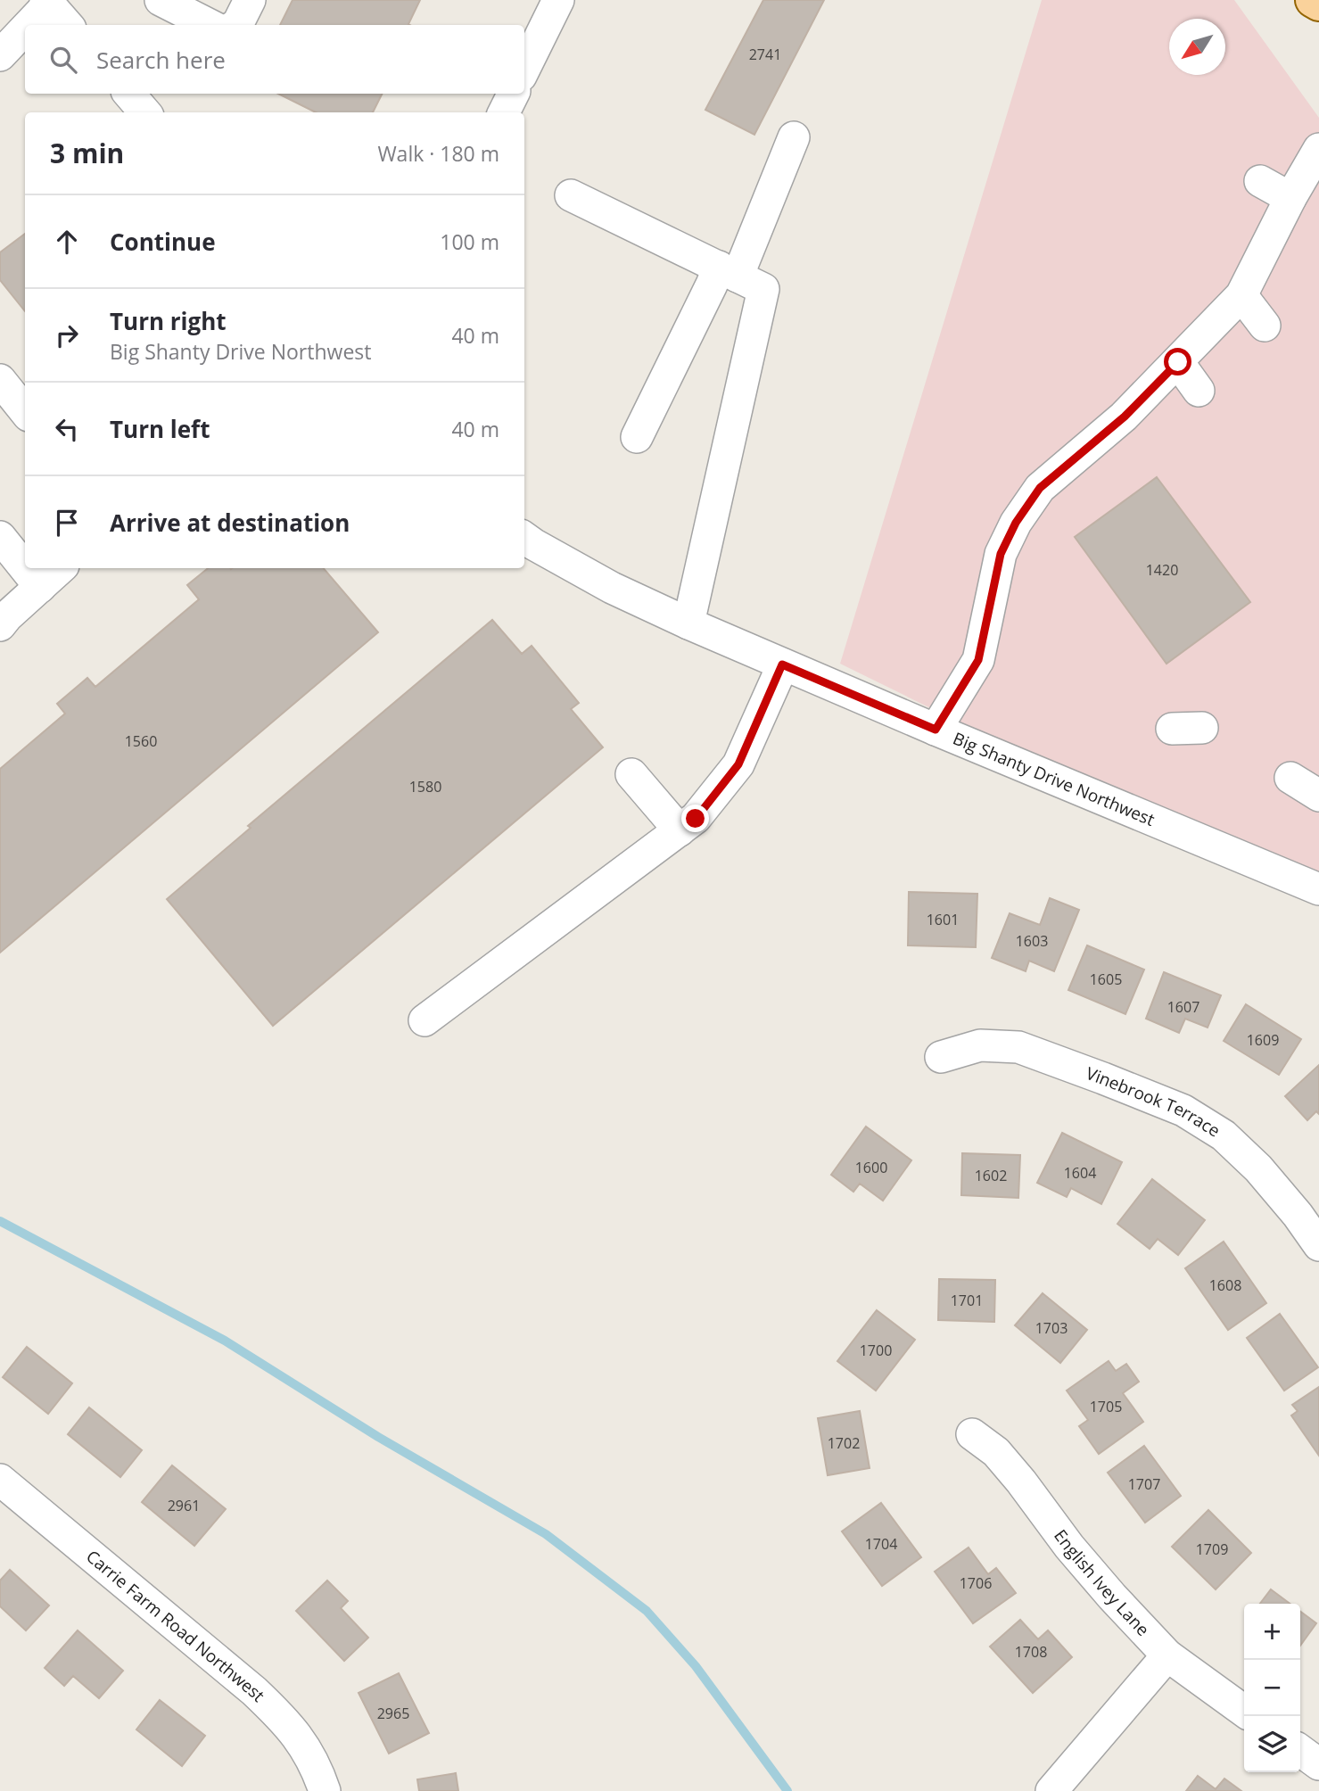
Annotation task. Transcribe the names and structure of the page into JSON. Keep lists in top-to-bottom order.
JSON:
{
  "streets": {
    "street": [
      "Big Shanty Drive Northwest",
      "Vinebrook Terrace",
      "English Ivey Lane",
      "Carrie Farm Road Northwest"
    ]
  },
  "house_numbers": [
    "2741",
    "1420",
    "1560",
    "1580",
    "1601",
    "1603",
    "1605",
    "1607",
    "1609",
    "1600",
    "1604",
    "1602",
    "1608",
    "1701",
    "1703",
    "1700",
    "1705",
    "1702",
    "1707",
    "2961",
    "1704",
    "1709",
    "1706",
    "1708",
    "2965"
  ],
  "north": "bottom left",
  "page": {
    "search": "Search here",
    "heading": ["3 min", "Walk · 180 m"],
    "list": [
      ["Continue", "100 m"],
      ["Turn right", "Big Shanty Drive Northwest", "40 m"],
      ["Turn left", "40 m"],
      "Arrive at destination"
    ],
    "map_buttons": ["+", "−"]
  }
}
